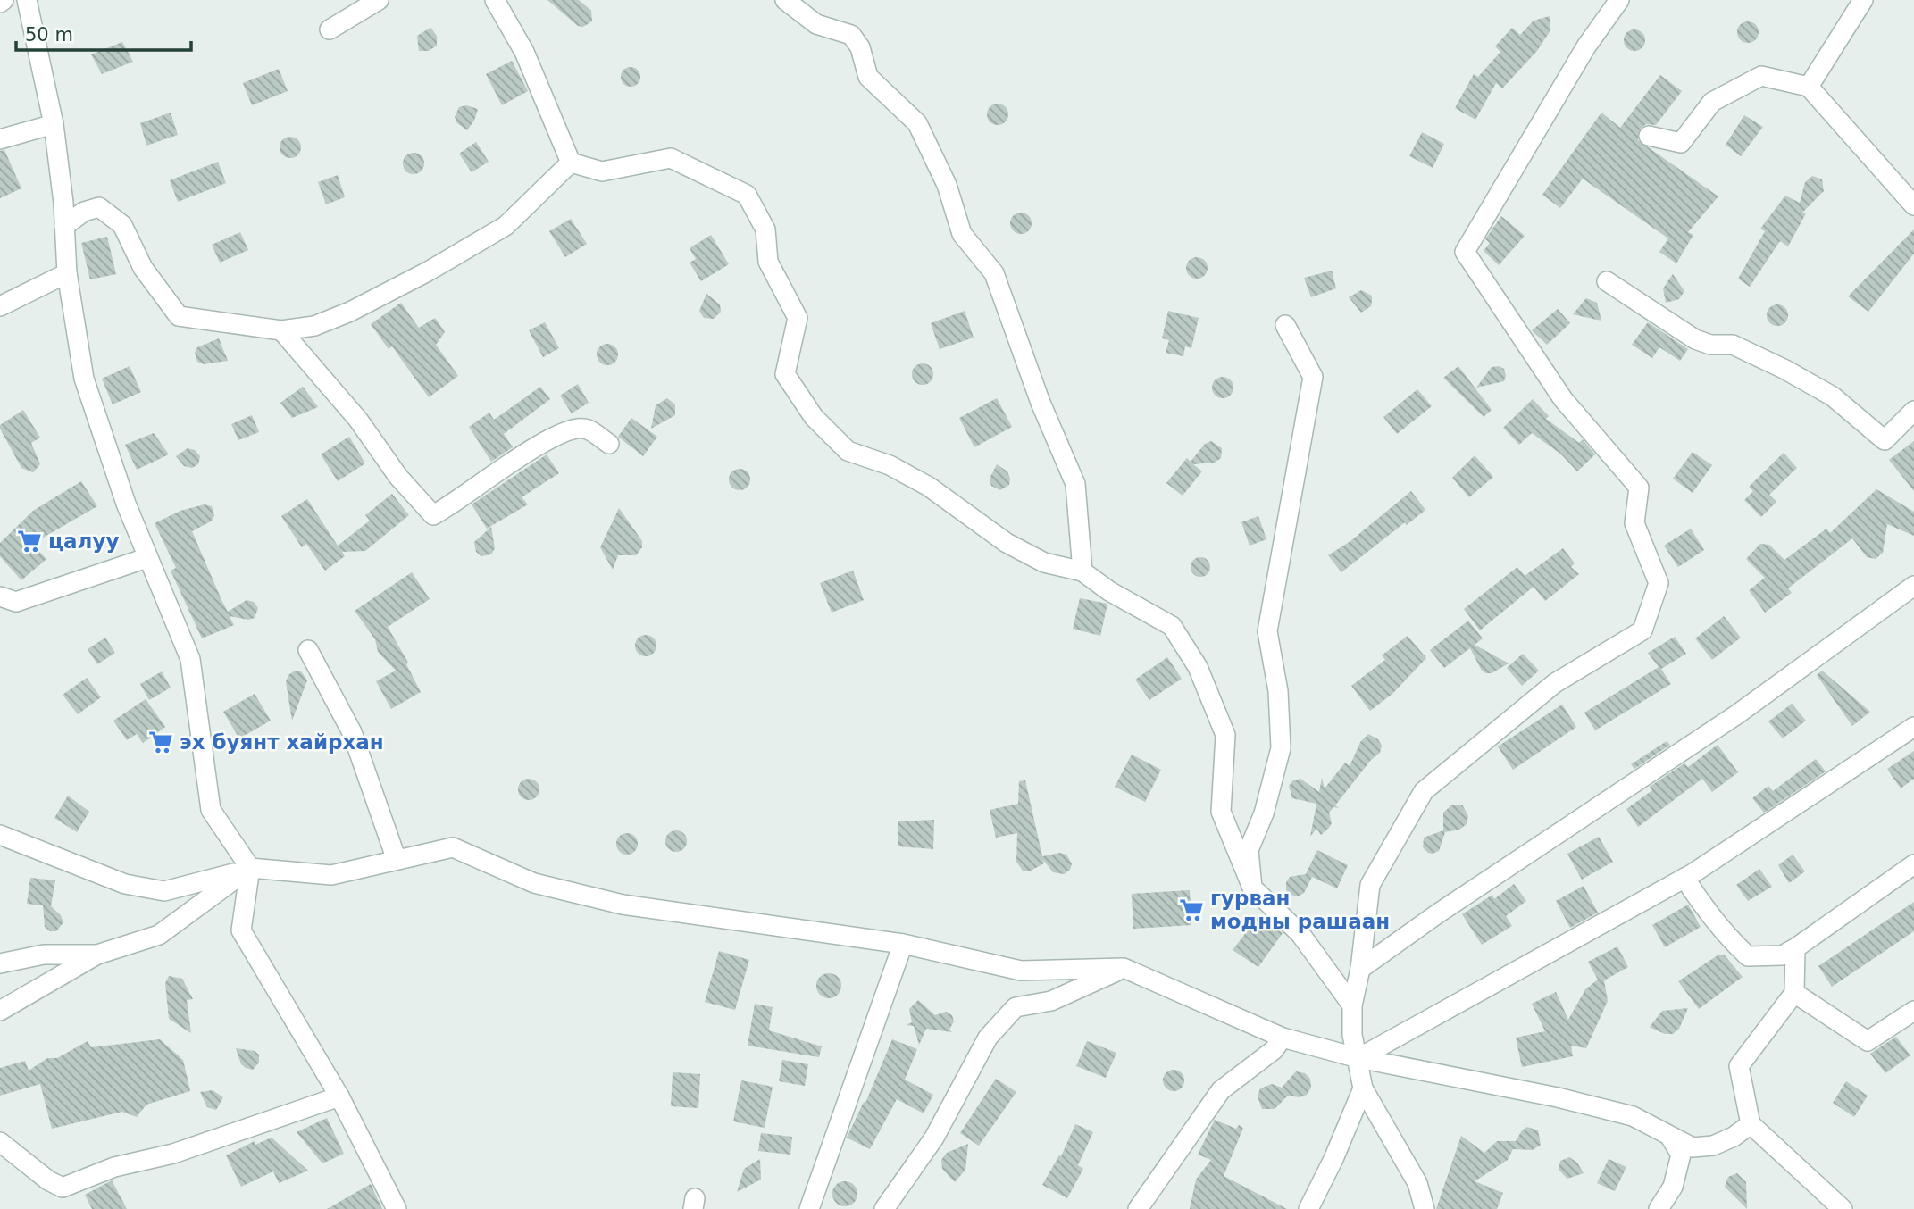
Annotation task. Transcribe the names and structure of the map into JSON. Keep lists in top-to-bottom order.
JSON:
{
  "places": {
    "supermarket": ["цалуу", "эх буянт хайрхан", "гурван модны рашаан"]
  },
  "scale_bar": "50 m"
}
